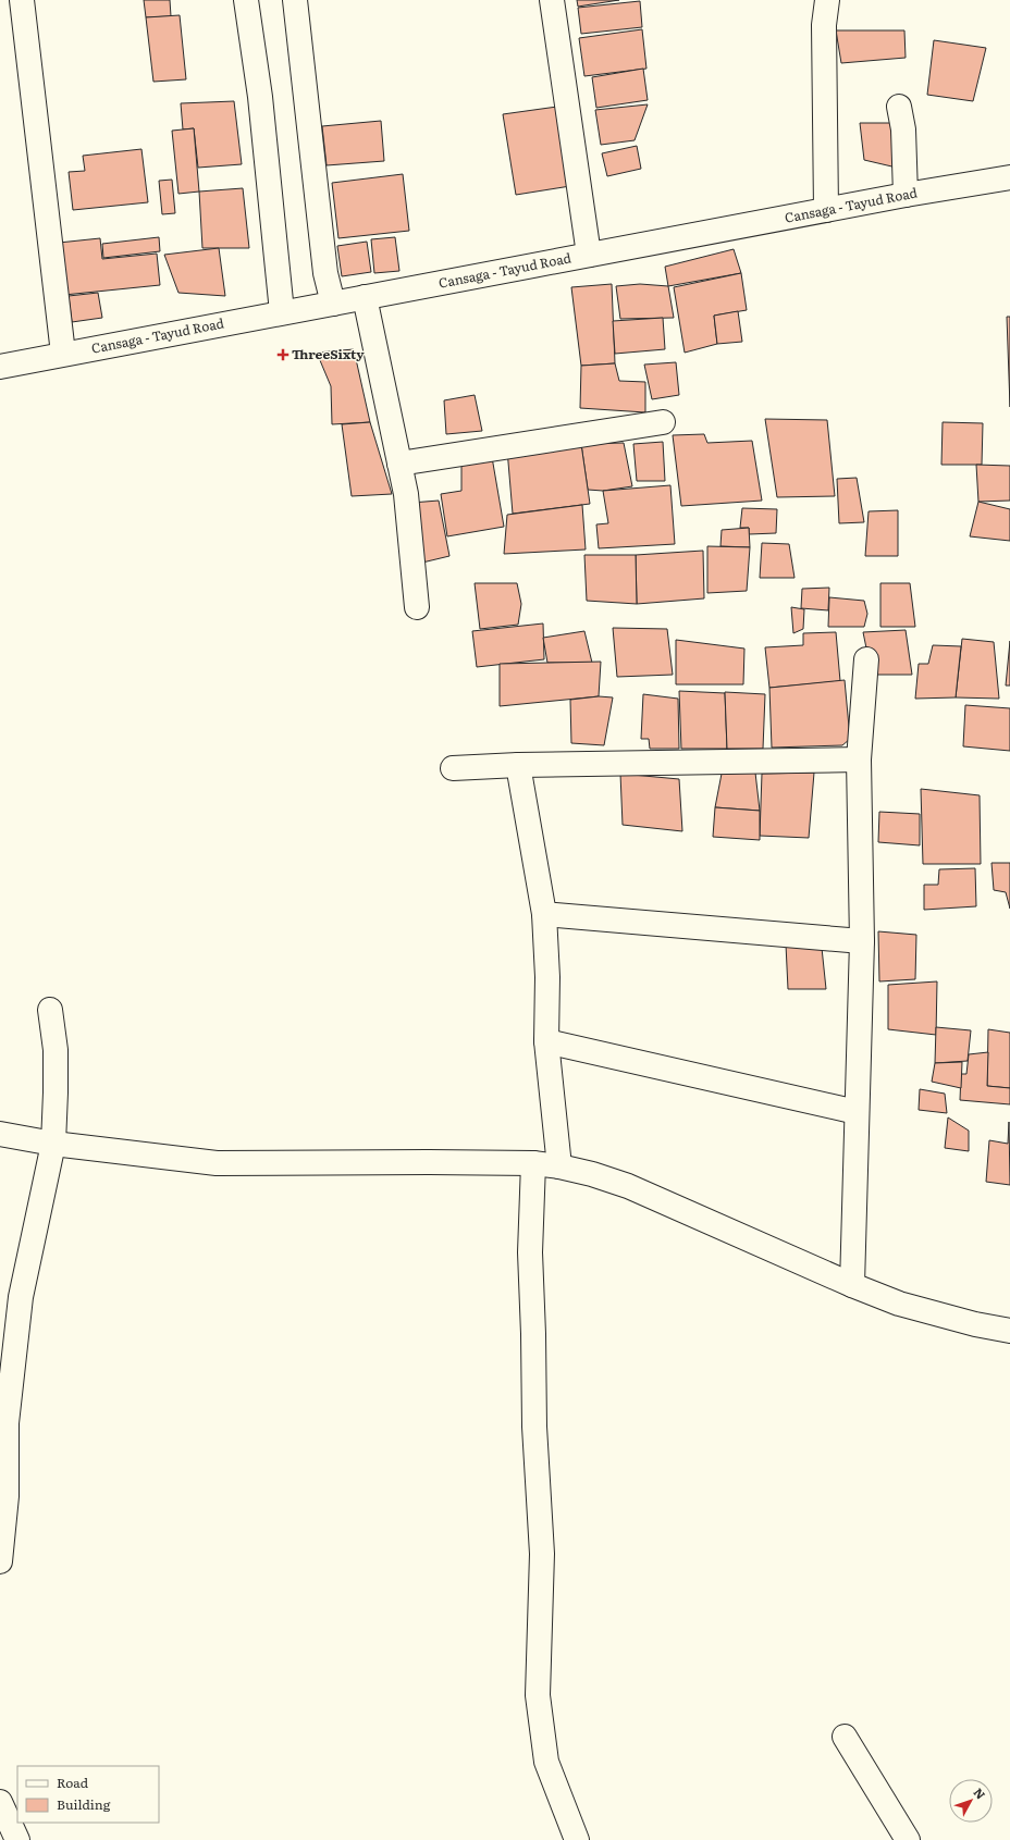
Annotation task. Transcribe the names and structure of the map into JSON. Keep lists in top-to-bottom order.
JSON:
{
  "streets": {
    "main road": ["Cansaga - Tayud Road"]
  },
  "places": {
    "health": ["ThreeSixty"]
  },
  "legend": ["Road", "Building"],
  "north": "top right"
}
